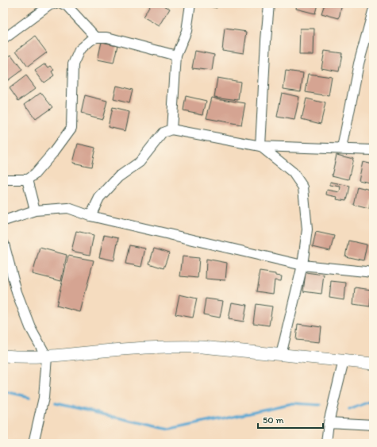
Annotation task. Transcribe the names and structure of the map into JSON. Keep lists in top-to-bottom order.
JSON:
{
  "scale_bar": "50 m"
}
